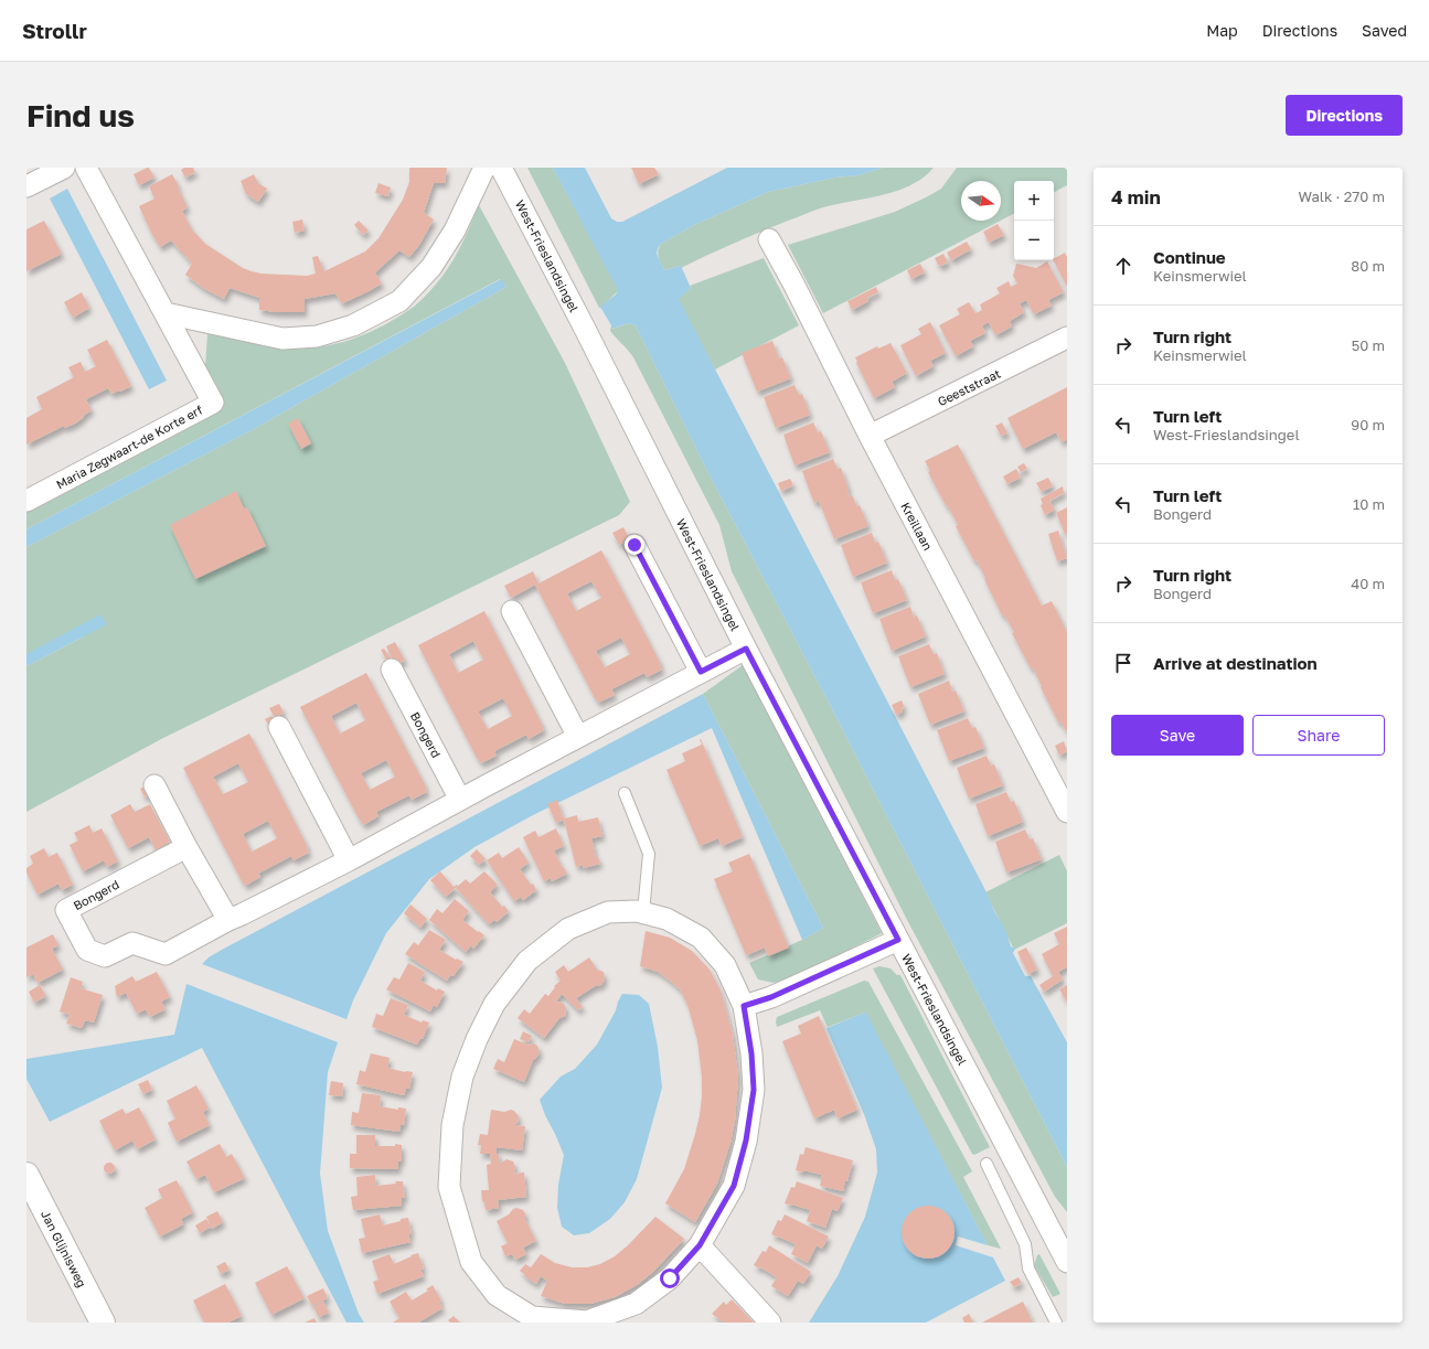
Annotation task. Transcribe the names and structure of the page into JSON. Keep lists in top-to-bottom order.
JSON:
{
  "streets": {
    "street": [
      "West-Frieslandsingel",
      "Geeststraat",
      "Maria Zegwaart-de Korte erf",
      "Kreillaan",
      "Bongerd",
      "Jan Glijnisweg"
    ]
  },
  "crossings": [
    ["West-Frieslandsingel", "Bongerd"],
    ["Geeststraat", "Kreillaan"]
  ],
  "north": "right",
  "page": {
    "header": "Strollr",
    "nav": ["Map", "Directions", "Saved"],
    "buttons": [
      "Directions",
      ["Save", "Share"]
    ],
    "title": "Find us",
    "heading": ["4 min", "Walk · 270 m"],
    "map_buttons": ["+", "−"],
    "list": [
      ["Continue", "Keinsmerwiel", "80 m"],
      ["Turn right", "Keinsmerwiel", "50 m"],
      ["Turn left", "West-Frieslandsingel", "90 m"],
      ["Turn left", "Bongerd", "10 m"],
      ["Turn right", "Bongerd", "40 m"],
      "Arrive at destination"
    ]
  }
}
